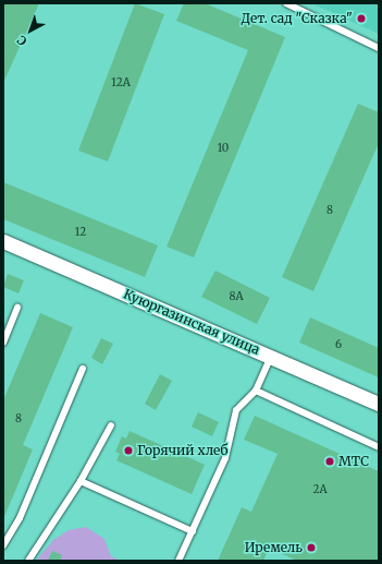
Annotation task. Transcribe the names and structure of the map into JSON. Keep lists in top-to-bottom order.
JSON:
{
  "streets": {
    "street": ["Куюргазинская улица"]
  },
  "places": [
    "Дет. сад \"Сказка\"",
    "Горячий хлеб",
    "МТС",
    "Иремель"
  ],
  "house_numbers": [
    "12А",
    "10",
    "8",
    "12",
    "8А",
    "6",
    "8",
    "2А"
  ],
  "north": "bottom left"
}
